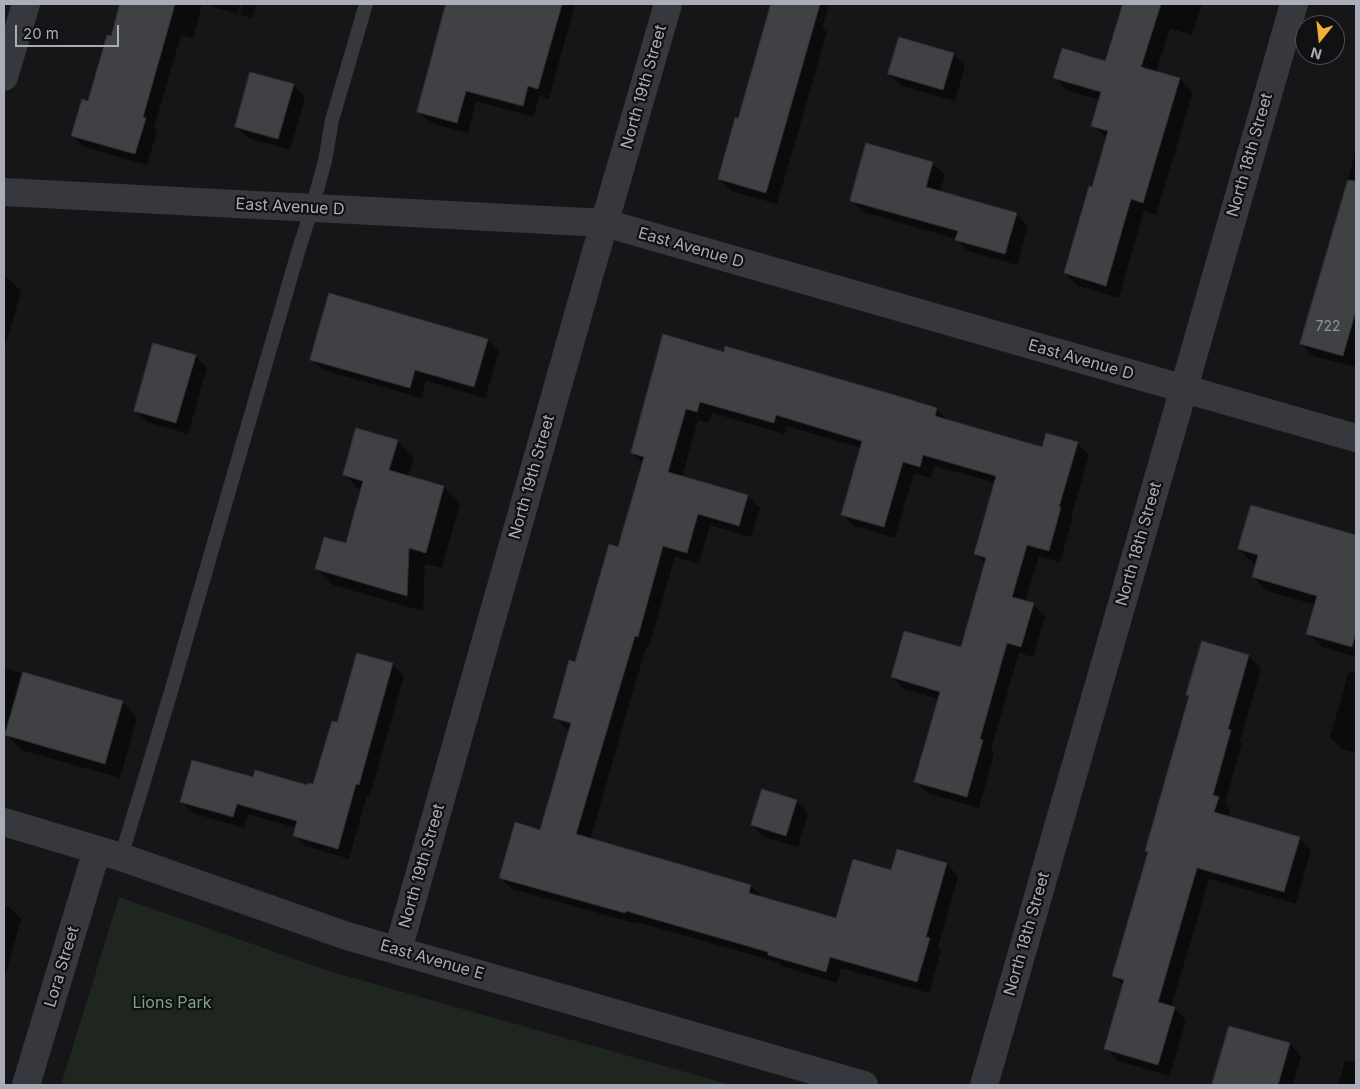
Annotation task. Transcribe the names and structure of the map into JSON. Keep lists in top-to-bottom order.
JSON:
{
  "streets": {
    "street": [
      "North 19th Street",
      "North 18th Street",
      "East Avenue D",
      "East Avenue E",
      "Lora Street"
    ]
  },
  "crossings": [
    ["North 19th Street", "East Avenue D"],
    ["North 19th Street", "East Avenue E"],
    ["North 18th Street", "East Avenue D"],
    ["East Avenue E", "Lora Street"]
  ],
  "parks": ["Lions Park"],
  "house_numbers": ["722"],
  "scale_bar": "20 m",
  "north": "bottom"
}
